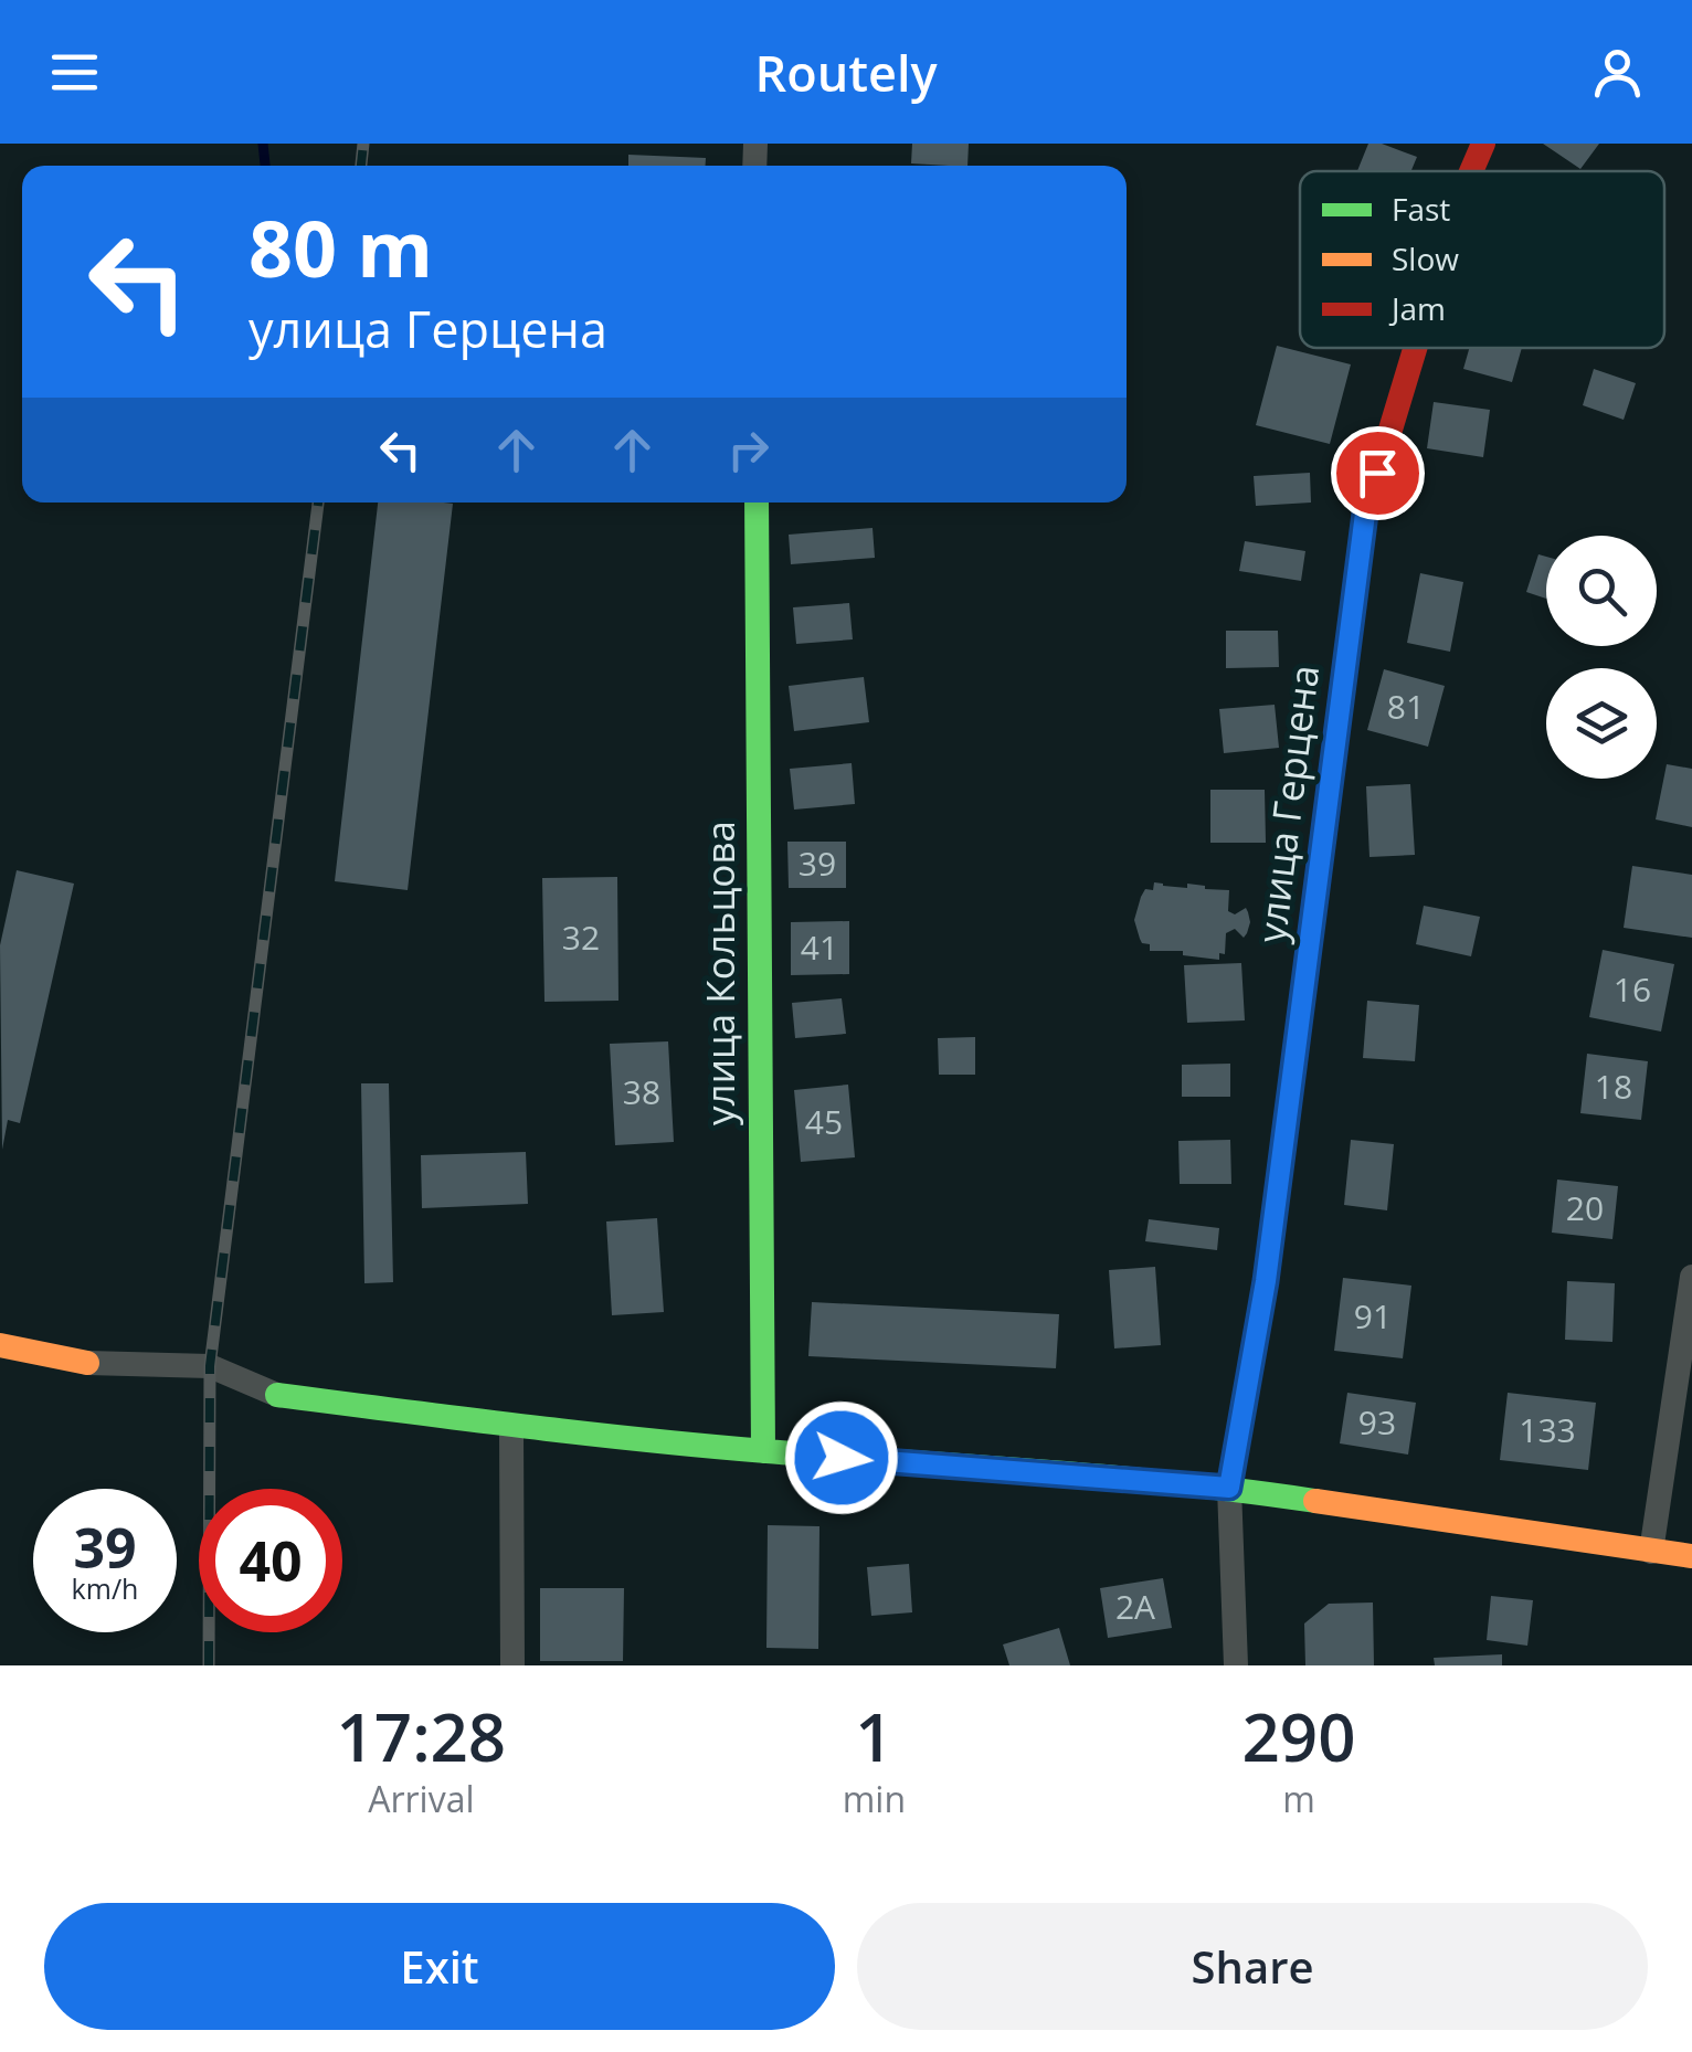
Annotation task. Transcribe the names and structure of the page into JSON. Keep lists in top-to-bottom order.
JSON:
{
  "streets": {
    "street": ["улица Герцена", "улица Кольцова"]
  },
  "house_numbers": [
    "81",
    "39",
    "32",
    "41",
    "16",
    "18",
    "38",
    "45",
    "20",
    "91",
    "93",
    "133",
    "2А"
  ],
  "legend": ["Fast", "Slow", "Jam"],
  "page": {
    "header": "Routely",
    "turn": ["80 m", "улица Герцена"],
    "speed": "39 km/h",
    "limit": "40",
    "eta": [
      "17:28",
      "Arrival",
      "1",
      "min",
      "290",
      "m"
    ],
    "buttons": ["Exit", "Share"]
  }
}
